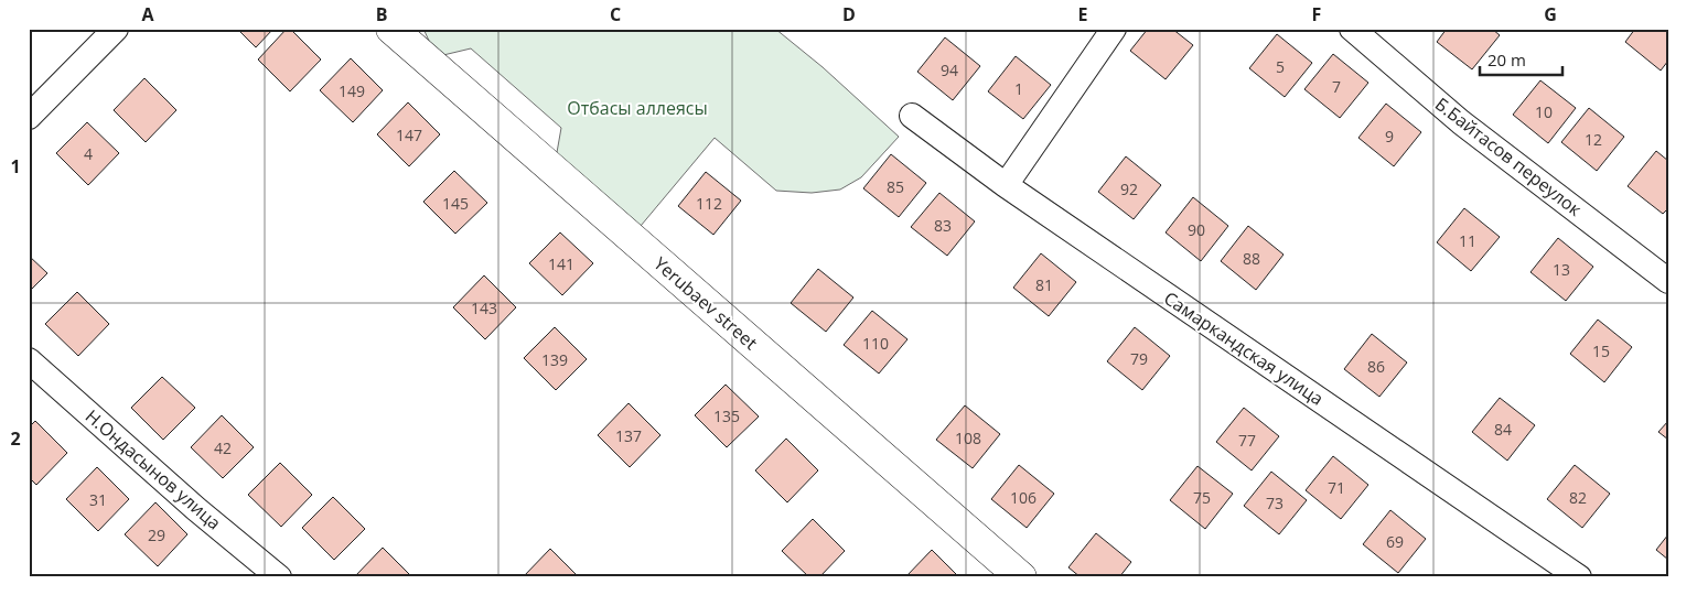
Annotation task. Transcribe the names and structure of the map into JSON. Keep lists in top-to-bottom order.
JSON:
{
  "streets": {
    "main road": ["Yerubaev street"],
    "street": ["Б.Байтасов переулок", "Самаркандская улица", "Н.Ондасынов улица"]
  },
  "parks": ["Отбасы аллеясы"],
  "house_numbers": [
    "5",
    "94",
    "7",
    "1",
    "149",
    "10",
    "147",
    "9",
    "12",
    "4",
    "85",
    "92",
    "145",
    "112",
    "83",
    "90",
    "11",
    "88",
    "141",
    "13",
    "81",
    "143",
    "110",
    "15",
    "79",
    "139",
    "86",
    "135",
    "84",
    "137",
    "108",
    "77",
    "42",
    "71",
    "106",
    "75",
    "82",
    "31",
    "73",
    "29",
    "69"
  ],
  "scale_bar": "20 m",
  "grid": {
    "columns": [
      "A",
      "B",
      "C",
      "D",
      "E",
      "F",
      "G"
    ],
    "rows": ["1", "2"]
  }
}
